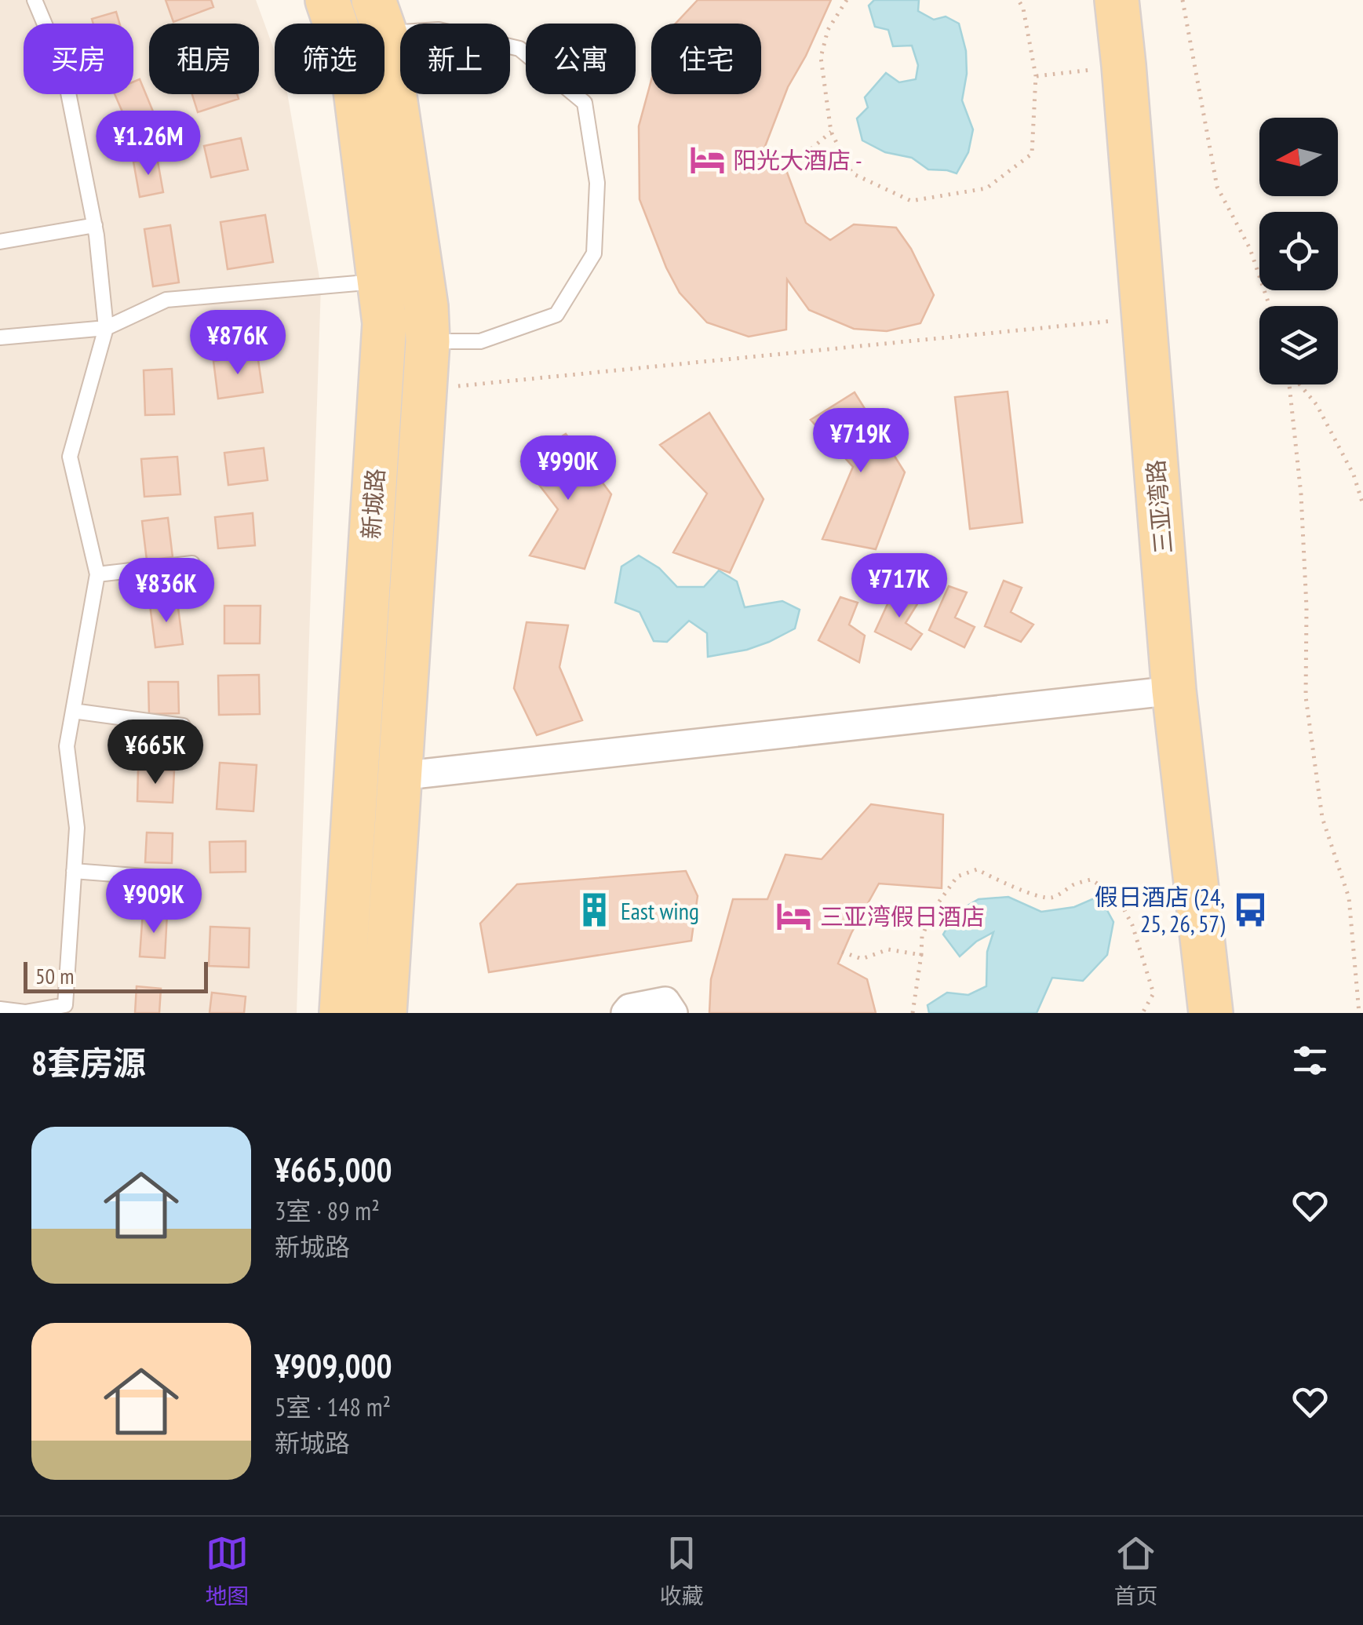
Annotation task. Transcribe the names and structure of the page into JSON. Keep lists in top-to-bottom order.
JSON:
{
  "streets": {
    "main road": ["新城路", "三亚湾路"]
  },
  "places": {
    "hotel": ["阳光大酒店 -", "三亚湾假日酒店"],
    "bus stop": ["假日酒店 (24, 25, 26, 57)"],
    "building": ["East wing"]
  },
  "scale_bar": "50 m",
  "north": "left",
  "page": {
    "chip": [
      "买房",
      "租房",
      "筛选",
      "新上",
      "公寓",
      "住宅"
    ],
    "price": [
      "¥1.26M",
      "¥876K",
      "¥719K",
      "¥990K",
      "¥717K",
      "¥836K",
      "¥665K",
      "¥909K"
    ],
    "scale": "50 m",
    "heading": "8套房源",
    "list": [
      {
        "name": "¥665,000",
        "note": "3室 · 89 m² · 新城路"
      },
      {
        "name": "¥909,000",
        "note": "5室 · 148 m² · 新城路"
      }
    ],
    "tabs": ["地图", "收藏", "首页"]
  }
}
